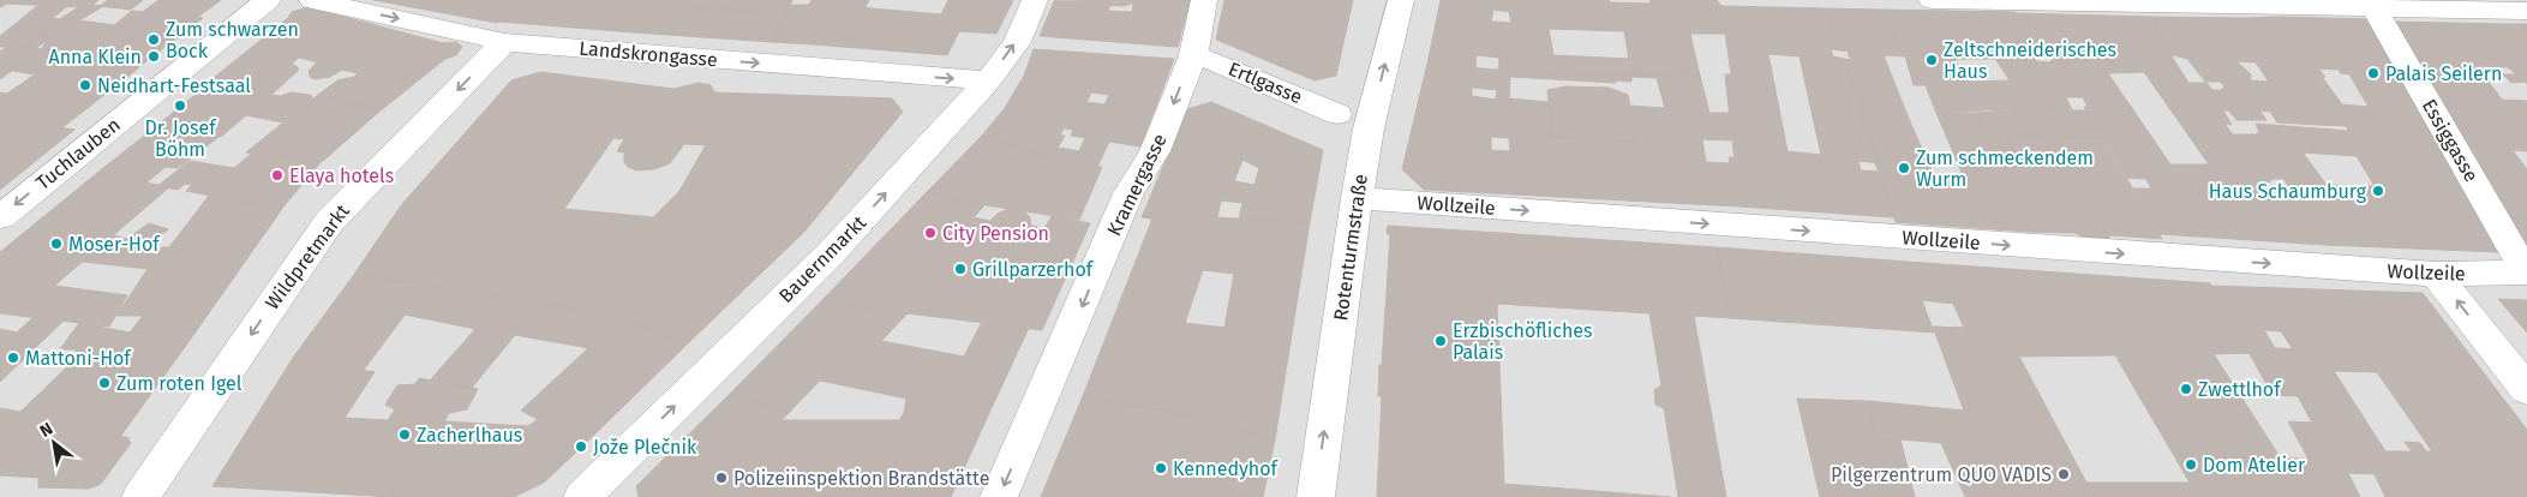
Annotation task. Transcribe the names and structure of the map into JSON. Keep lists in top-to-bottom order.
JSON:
{
  "streets": {
    "street": [
      "Landskrongasse",
      "Ertlgasse",
      "Essiggasse",
      "Tuchlauben",
      "Kramergasse",
      "Wollzeile",
      "Rotenturmstraße",
      "Wildpretmarkt",
      "Bauernmarkt"
    ]
  },
  "crossings": [
    ["Landskrongasse", "Wildpretmarkt"],
    ["Landskrongasse", "Bauernmarkt"],
    ["Ertlgasse", "Kramergasse"],
    ["Essiggasse", "Wollzeile"],
    ["Wollzeile", "Rotenturmstraße"]
  ],
  "one_way": [
    "Landskrongasse",
    "Tuchlauben",
    "Kramergasse",
    "Rotenturmstraße",
    "Wildpretmarkt",
    "Bauernmarkt"
  ],
  "places": [
    "Zum schwarzen Bock",
    "Anna Klein",
    "Zeltschneiderisches Haus",
    "Palais Seilern",
    "Neidhart-Festsaal",
    "Dr. Josef Böhm",
    "Zum schmeckendem Wurm",
    "Elaya hotels",
    "Haus Schaumburg",
    "City Pension",
    "Moser-Hof",
    "Grillparzerhof",
    "Erzbischöfliches Palais",
    "Mattoni-Hof",
    "Zum roten Igel",
    "Zwettlhof",
    "Zacherlhaus",
    "Jože Plečnik",
    "Dom Atelier",
    "Kennedyhof",
    "Pilgerzentrum QUO VADIS",
    "Polizeiinspektion Brandstätte"
  ],
  "north": "top left"
}
